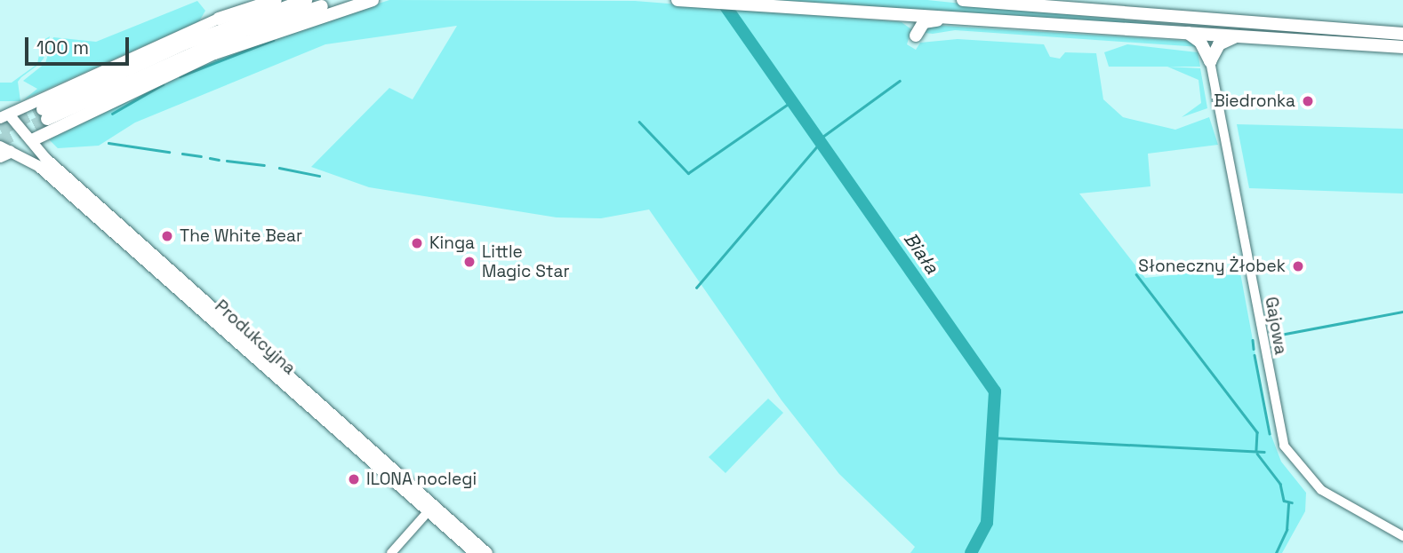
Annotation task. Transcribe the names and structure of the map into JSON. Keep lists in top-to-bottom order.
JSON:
{
  "streets": {
    "main road": ["Produkcyjna"],
    "street": ["Gajowa"]
  },
  "water": ["Biała"],
  "places": [
    "Biedronka",
    "The White Bear",
    "Kinga",
    "Little Magic Star",
    "Słoneczny Żłobek",
    "ILONA noclegi"
  ],
  "scale_bar": "100 m"
}
